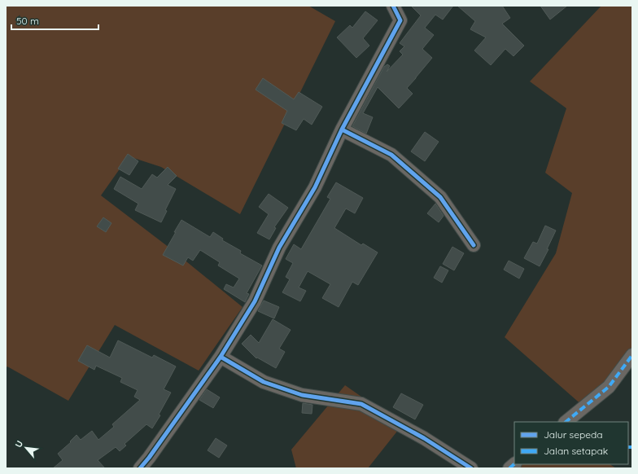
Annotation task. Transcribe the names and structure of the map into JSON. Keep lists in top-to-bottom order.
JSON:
{
  "legend": ["Jalur sepeda", "Jalan setapak"],
  "scale_bar": "50 m",
  "north": "top left"
}
